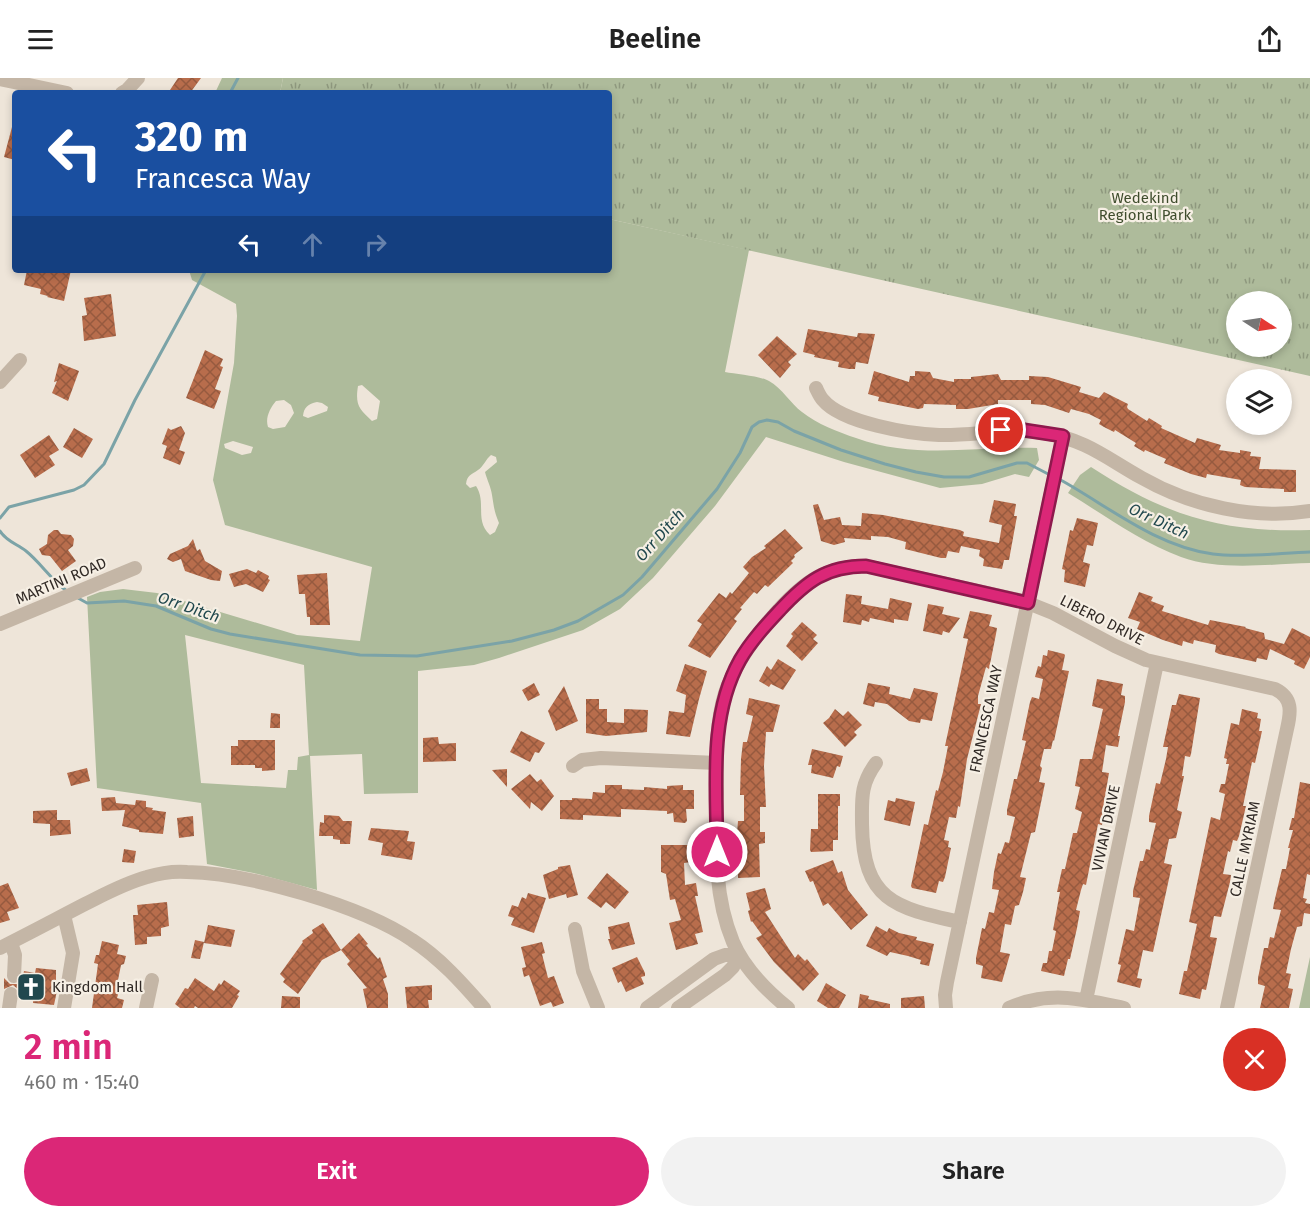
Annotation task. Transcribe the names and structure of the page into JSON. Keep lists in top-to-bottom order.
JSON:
{
  "streets": {
    "street": [
      "MARTINI ROAD",
      "LIBERO DRIVE",
      "FRANCESCA WAY",
      "VIVIAN DRIVE",
      "CALLE MYRIAM"
    ]
  },
  "crossings": [
    ["LIBERO DRIVE", "FRANCESCA WAY"],
    ["LIBERO DRIVE", "VIVIAN DRIVE"],
    ["LIBERO DRIVE", "CALLE MYRIAM"]
  ],
  "water": ["Orr Ditch"],
  "parks": ["Wedekind Regional Park"],
  "places": {
    "church": ["Kingdom Hall"]
  },
  "north": "right",
  "page": {
    "header": "Beeline",
    "turn": ["320 m", "Francesca Way"],
    "heading": ["2 min", "460 m · 15:40"],
    "buttons": ["Exit", "Share"]
  }
}
